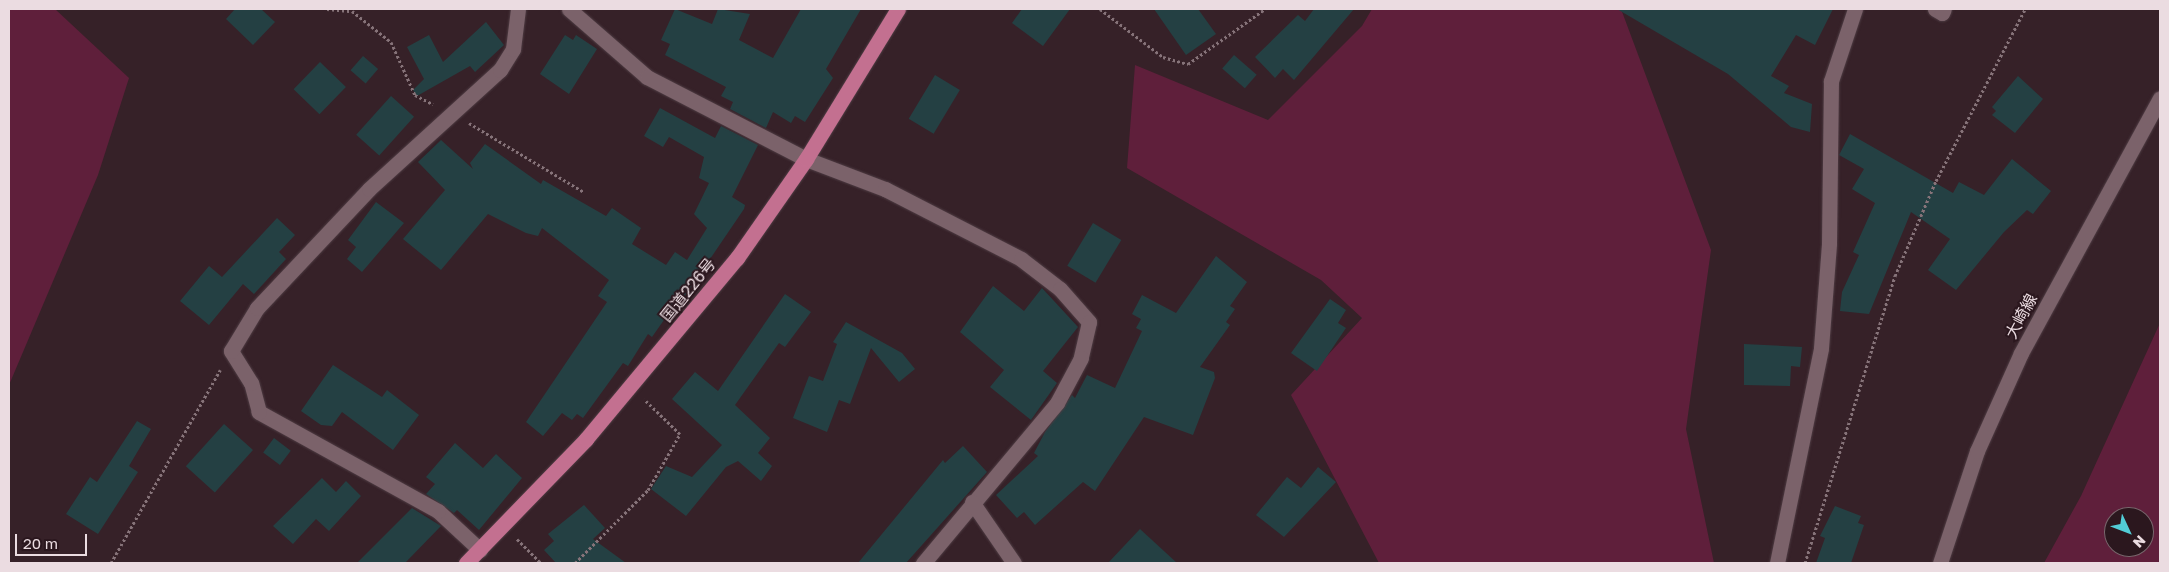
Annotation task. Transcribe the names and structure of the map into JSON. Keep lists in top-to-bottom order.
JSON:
{
  "streets": {
    "highway": ["国道226号"],
    "street": ["大崎線"]
  },
  "scale_bar": "20 m",
  "north": "bottom right"
}
